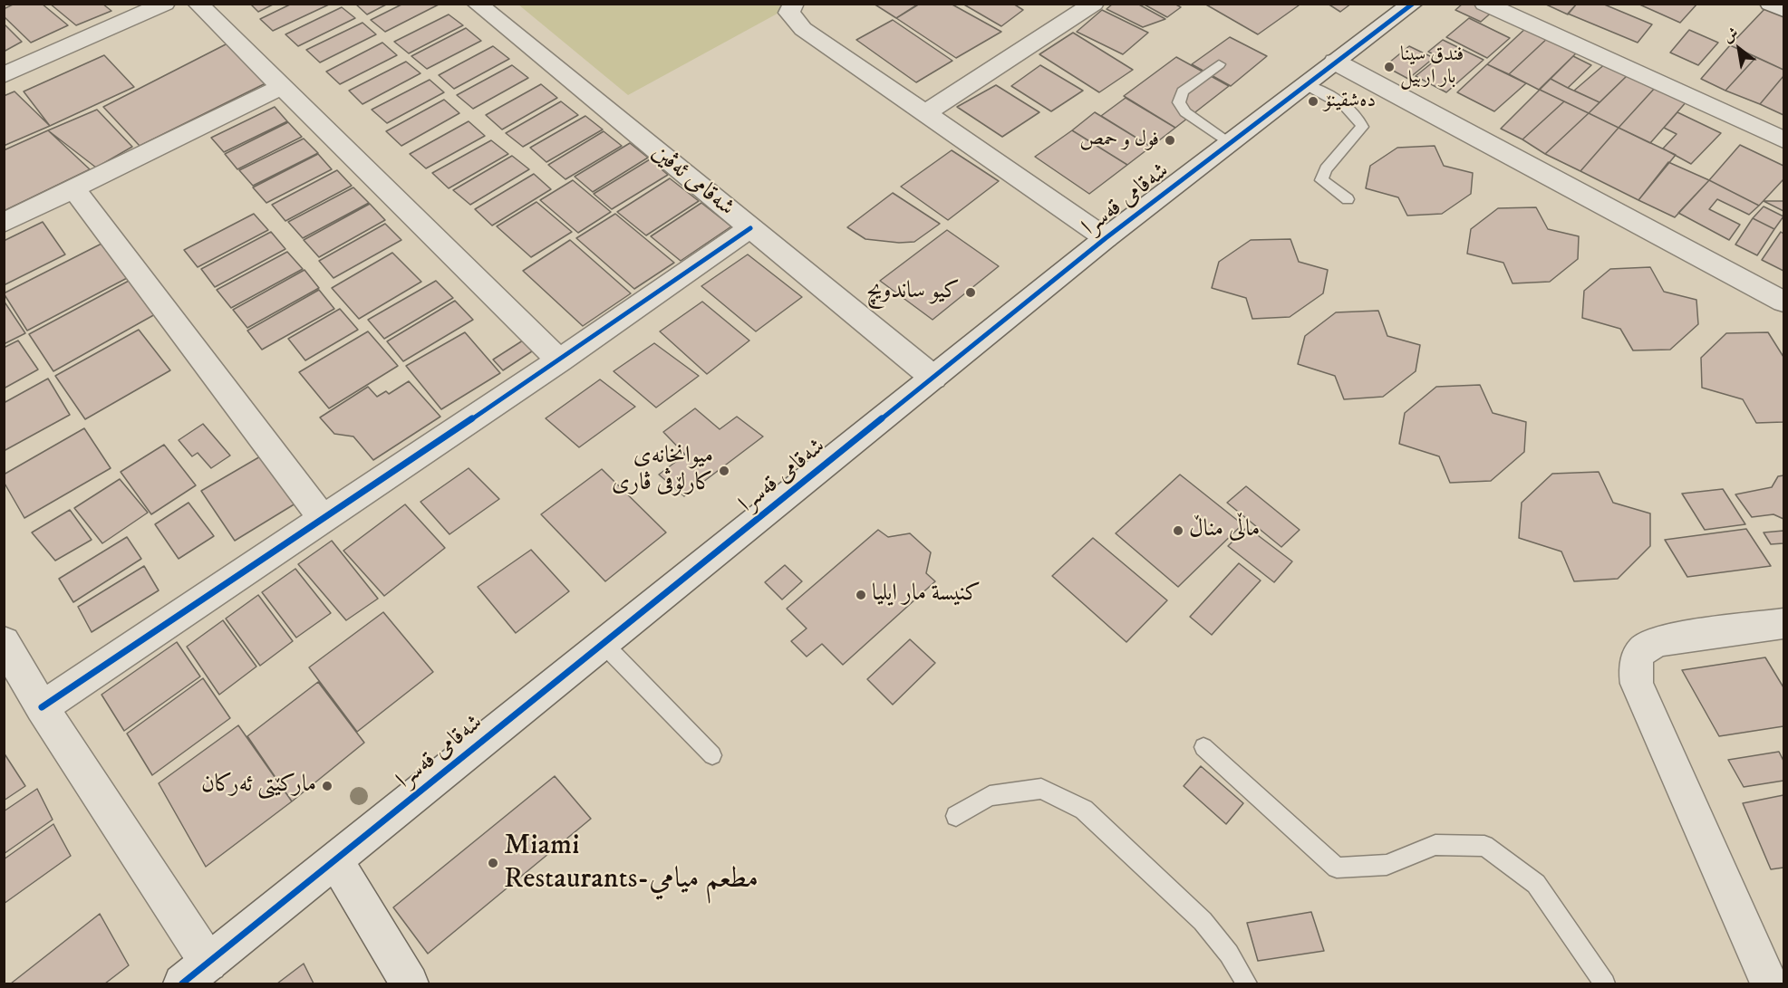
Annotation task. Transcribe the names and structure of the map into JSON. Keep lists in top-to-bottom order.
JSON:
{
  "streets": {
    "street": ["شەقامی ئەڤین", "شەقامی قەسرا"]
  },
  "crossings": [
    ["شەقامی ئەڤین", "شەقامی قەسرا"]
  ],
  "places": [
    "فندق سينا بار اربيل",
    "دەشقینۆ",
    "فول و حمص",
    "کیو ساندویچ",
    "میوانخانەی کارلۆڤی ڤاری",
    "ماڵی مناڵ",
    "كنيسة مار ايليا",
    "مارکێتی ئەرکان",
    "Miami Restaurants-مطعم ميامي"
  ],
  "north": "top left"
}
